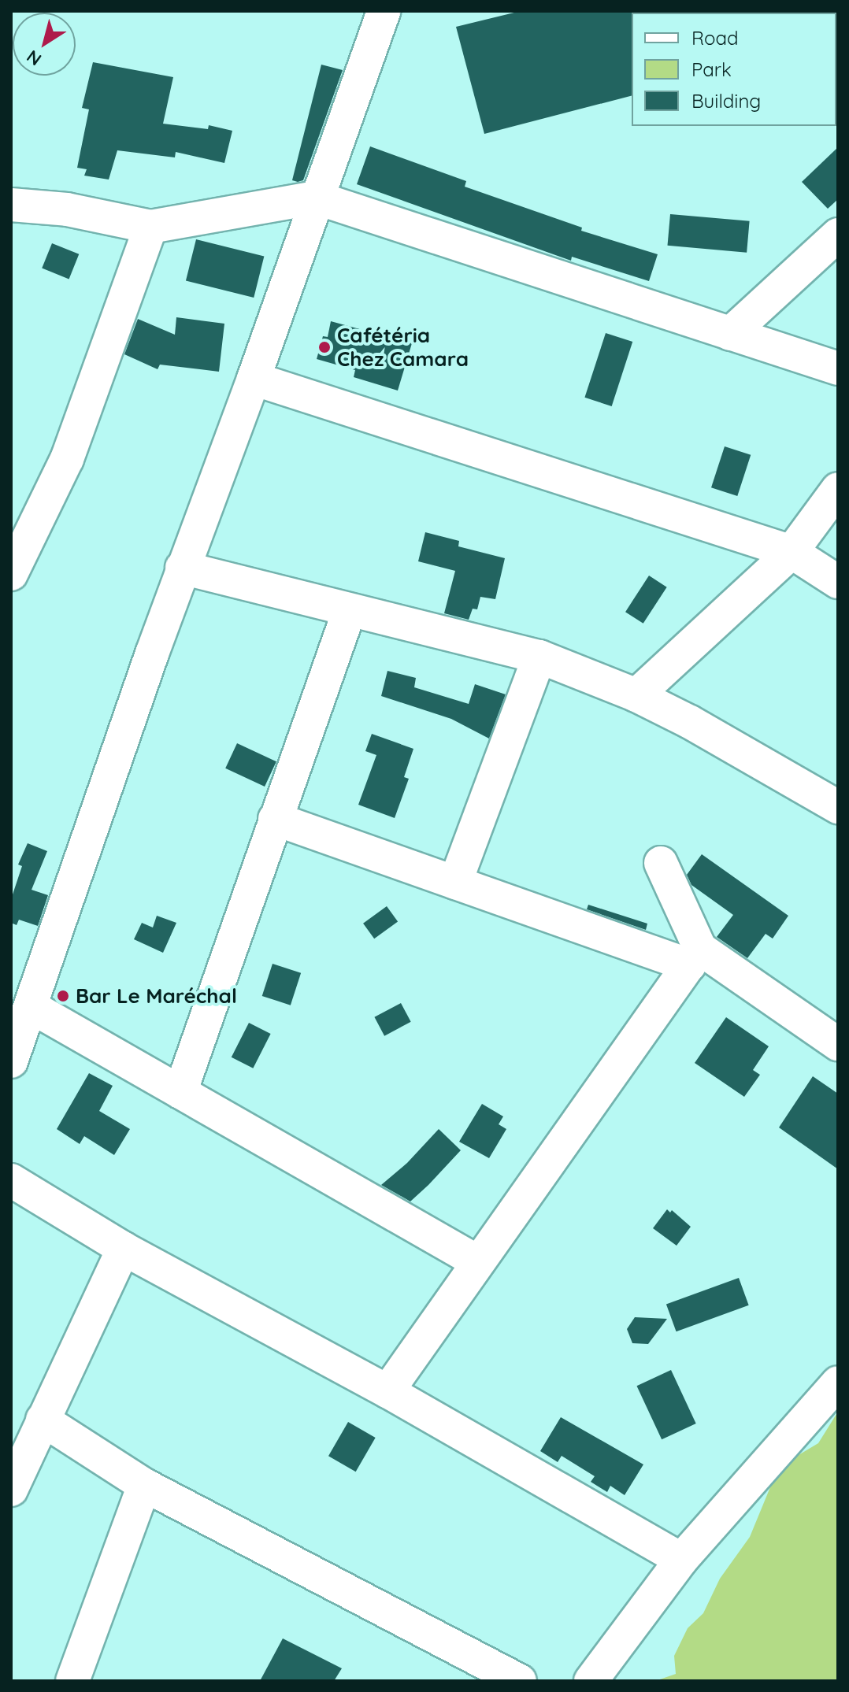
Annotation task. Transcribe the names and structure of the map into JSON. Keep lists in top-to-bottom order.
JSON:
{
  "places": ["Cafétéria Chez Camara", "Bar Le Maréchal"],
  "legend": ["Road", "Park", "Building"],
  "north": "bottom left"
}
